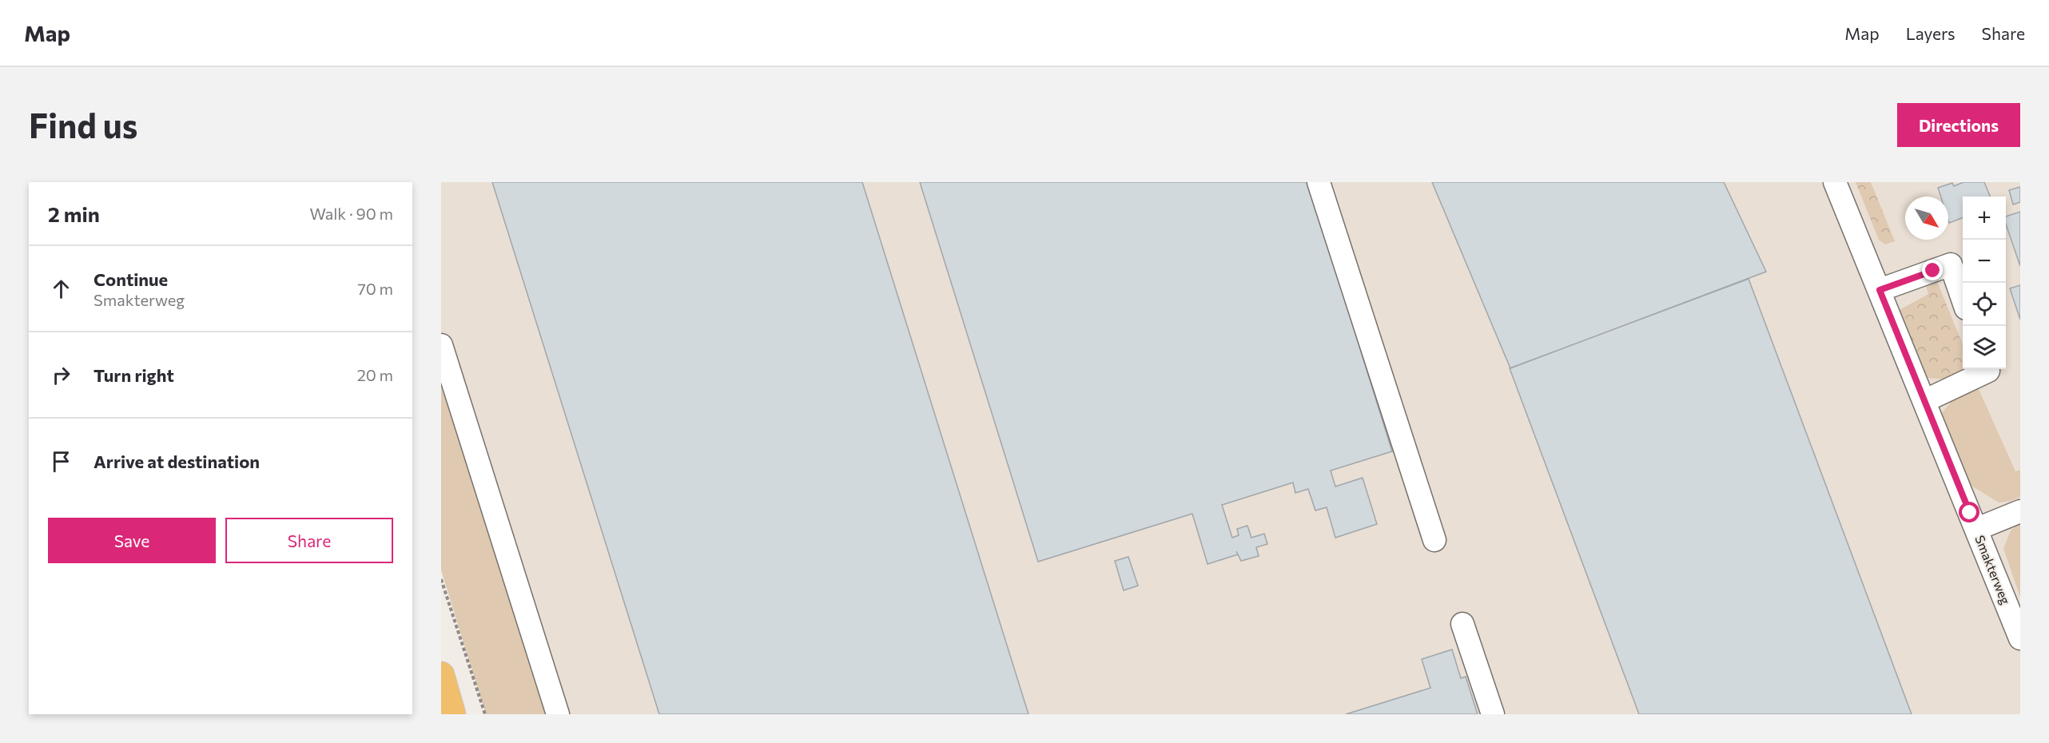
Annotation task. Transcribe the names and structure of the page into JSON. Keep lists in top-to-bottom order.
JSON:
{
  "streets": {
    "street": ["Smakterweg"]
  },
  "north": "bottom right",
  "page": {
    "header": "Map",
    "nav": ["Map", "Layers", "Share"],
    "buttons": [
      "Directions",
      ["Save", "Share"]
    ],
    "title": "Find us",
    "heading": ["2 min", "Walk · 90 m"],
    "map_buttons": ["+", "−"],
    "list": [
      ["Continue", "Smakterweg", "70 m"],
      ["Turn right", "20 m"],
      "Arrive at destination"
    ]
  }
}
